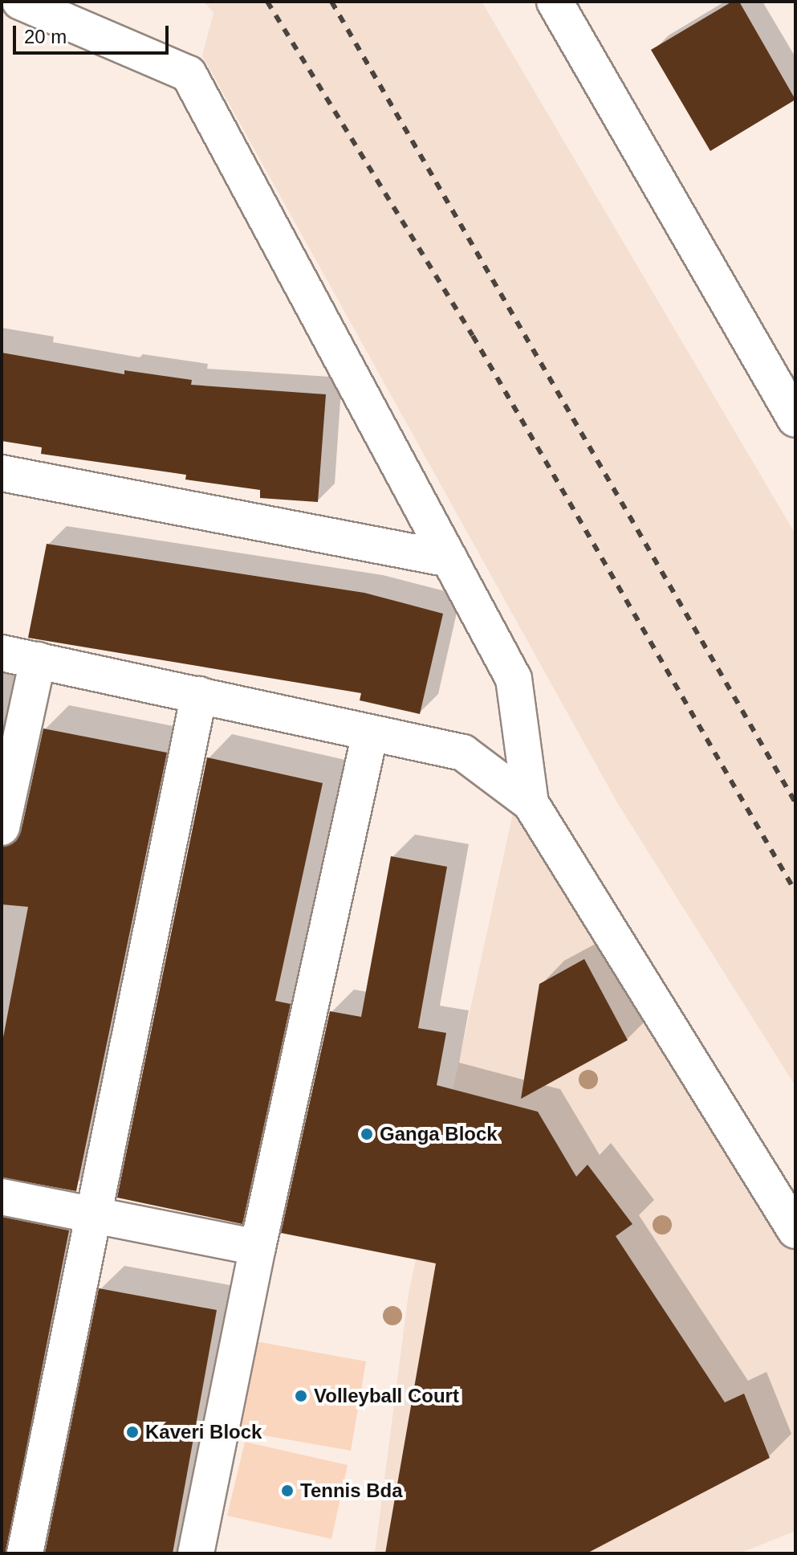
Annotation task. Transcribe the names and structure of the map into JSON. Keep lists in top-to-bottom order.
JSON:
{
  "places": [
    "Ganga Block",
    "Volleyball Court",
    "Kaveri Block",
    "Tennis Bda"
  ],
  "scale_bar": "20 m"
}
